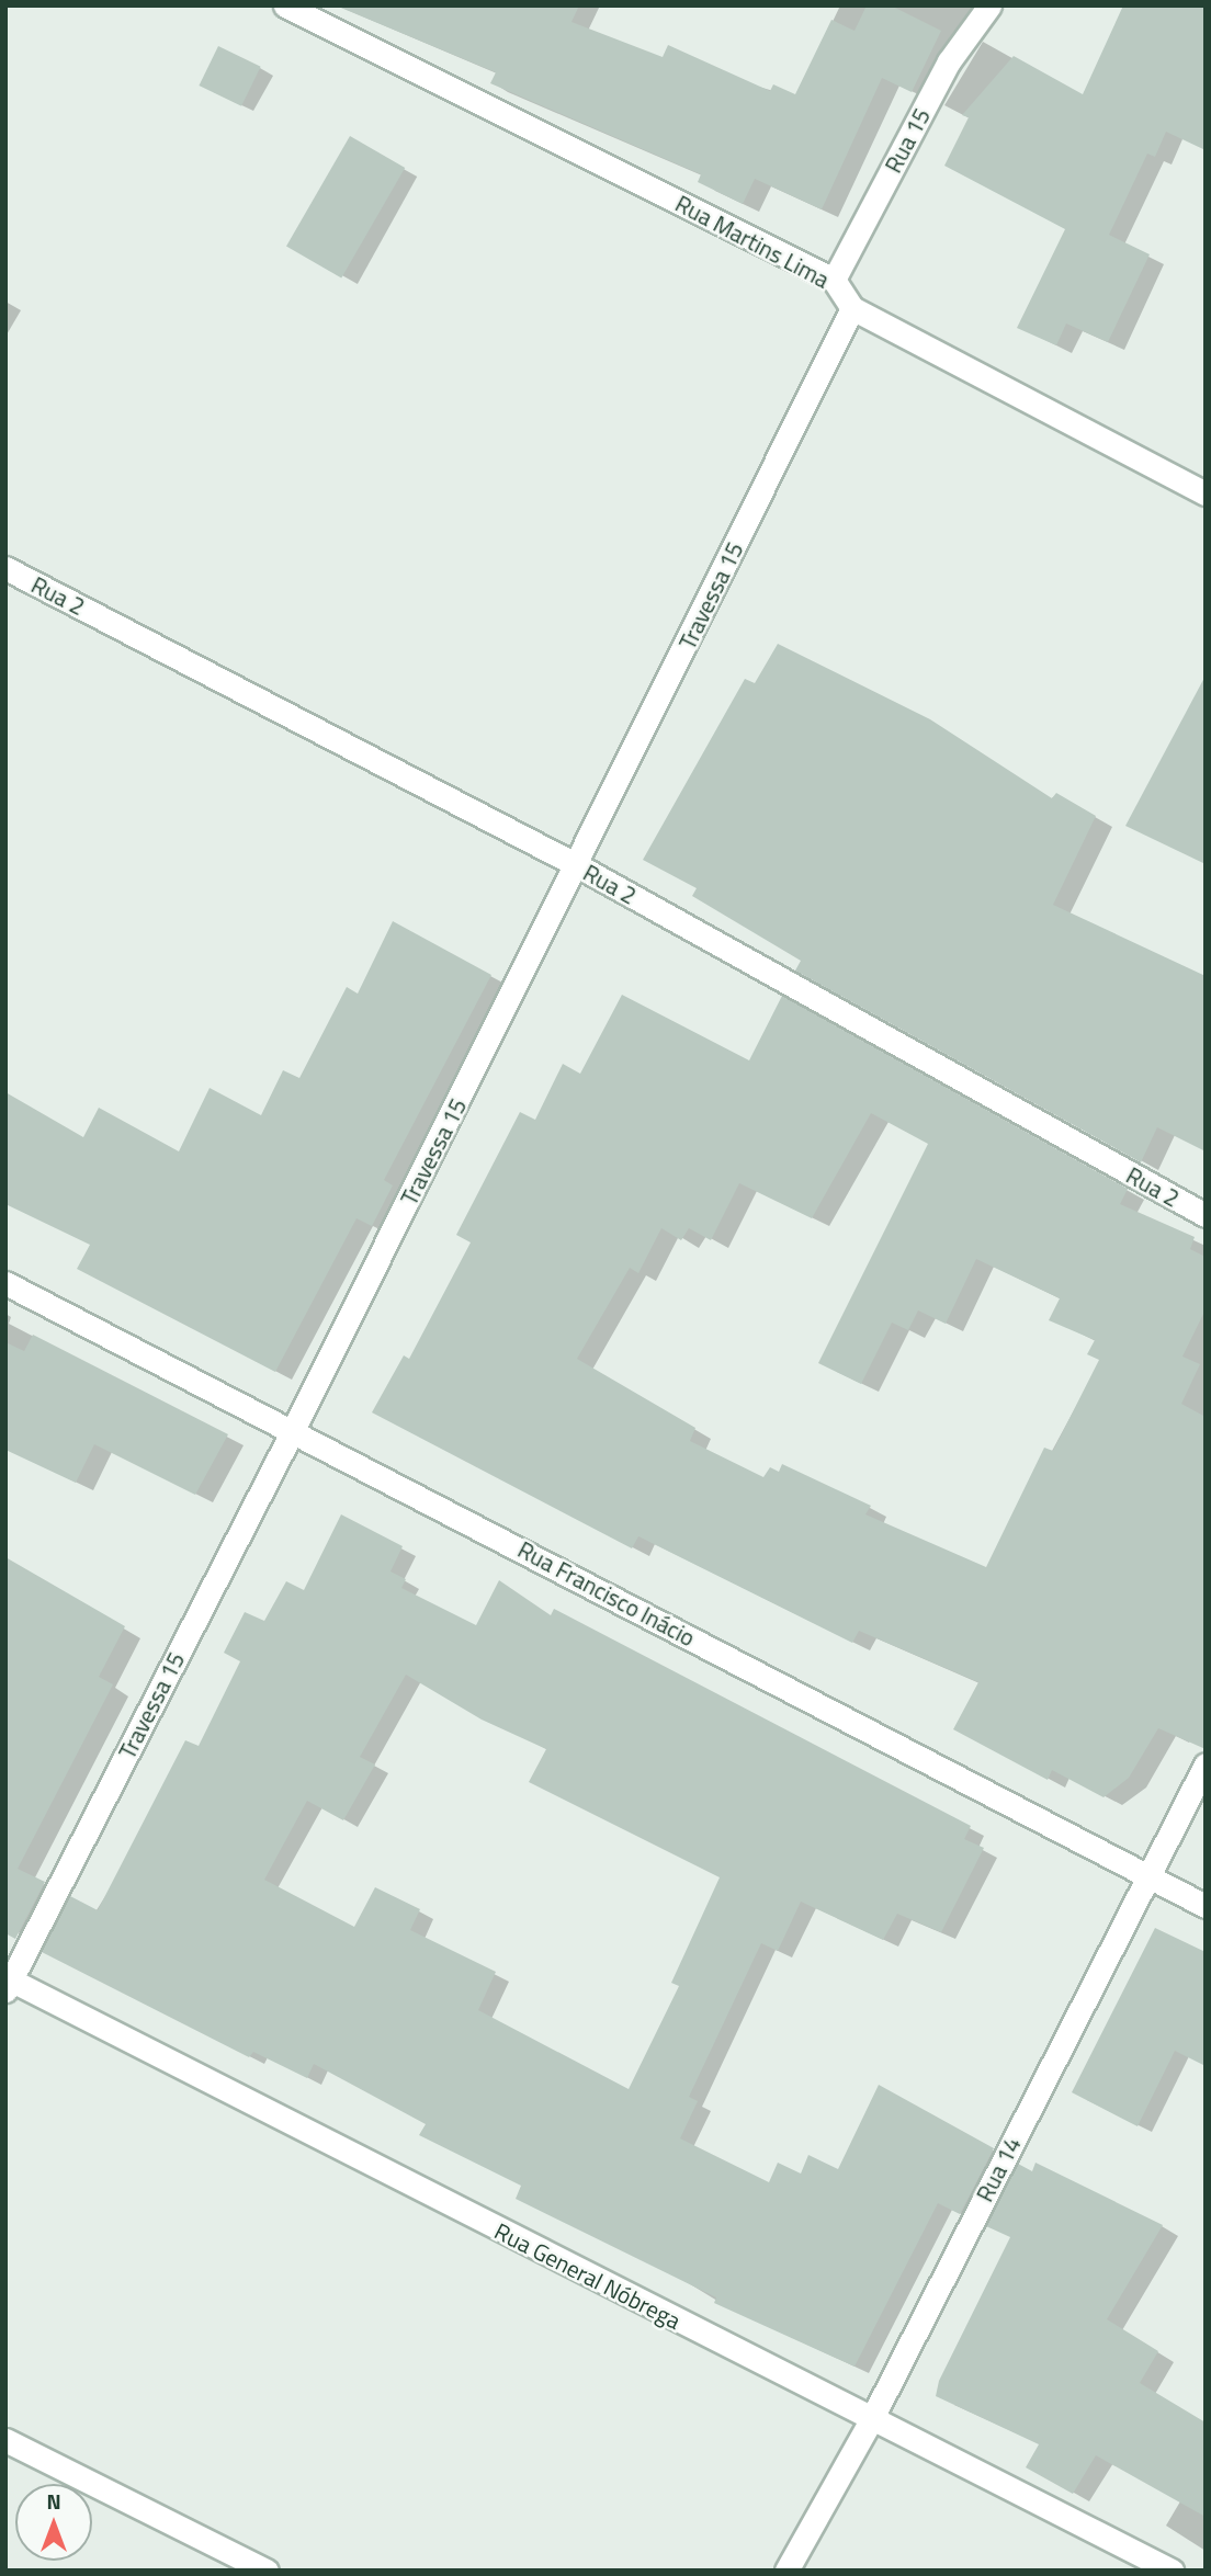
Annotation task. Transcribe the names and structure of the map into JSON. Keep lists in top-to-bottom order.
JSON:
{
  "streets": {
    "street": [
      "Rua 15",
      "Rua Martins Lima",
      "Rua 2",
      "Travessa 15",
      "Rua Francisco Inácio",
      "Rua 14",
      "Rua General Nóbrega"
    ]
  },
  "crossings": [
    ["Rua 15", "Rua Martins Lima"],
    ["Rua Martins Lima", "Travessa 15"],
    ["Rua 2", "Travessa 15"],
    ["Travessa 15", "Rua Francisco Inácio"],
    ["Travessa 15", "Rua General Nóbrega"],
    ["Rua Francisco Inácio", "Rua 14"],
    ["Rua 14", "Rua General Nóbrega"]
  ],
  "north": "top"
}
